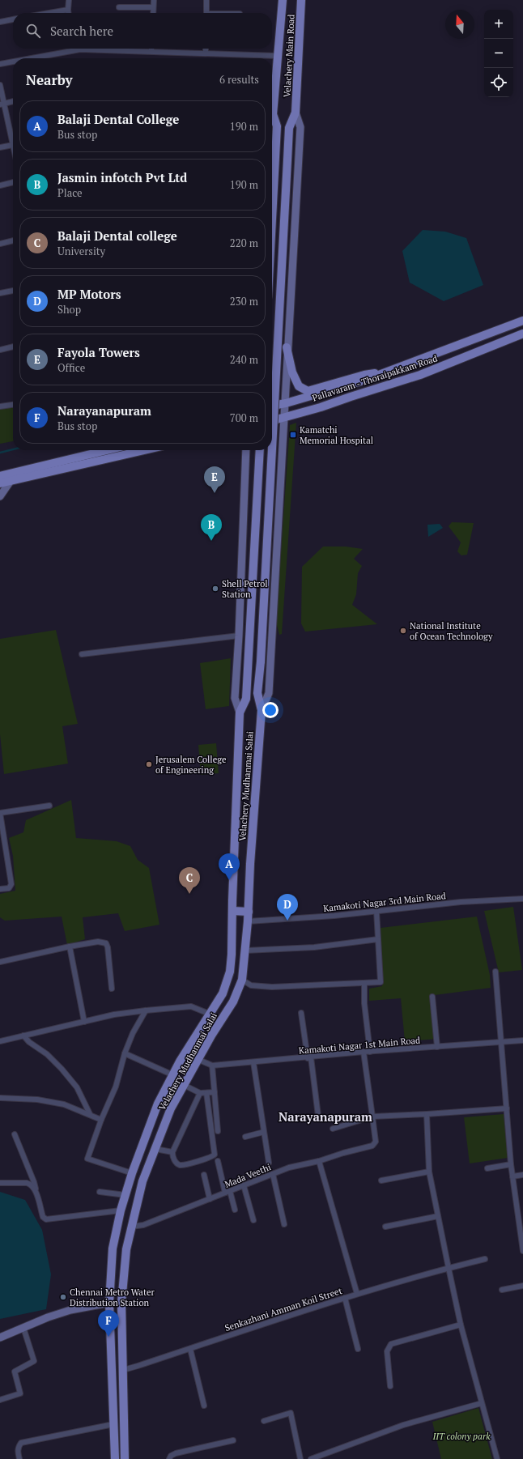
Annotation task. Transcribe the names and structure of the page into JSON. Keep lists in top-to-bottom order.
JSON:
{
  "streets": {
    "main road": ["Velachery Main Road", "Pallavaram - Thoraipakkam Road", "Velachery Mudhanmai Salai"],
    "street": [
      "Kamakoti Nagar 3rd Main Road",
      "Kamakoti Nagar 1st Main Road",
      "Mada Veethi",
      "Senkazhani Amman Koil Street"
    ]
  },
  "crossings": [
    ["Velachery Main Road", "Velachery Mudhanmai Salai"],
    ["Velachery Mudhanmai Salai", "Kamakoti Nagar 3rd Main Road"],
    ["Velachery Mudhanmai Salai", "Kamakoti Nagar 1st Main Road"],
    ["Velachery Mudhanmai Salai", "Mada Veethi"],
    ["Velachery Mudhanmai Salai", "Senkazhani Amman Koil Street"]
  ],
  "districts": ["Narayanapuram"],
  "parks": ["IIT colony park"],
  "places": {
    "transit": ["Kamatchi Memorial Hospital"],
    "other": [
      "Shell Petrol Station",
      "National Institute of Ocean Technology",
      "Jerusalem College of Engineering",
      "Chennai Metro Water Distribution Station"
    ]
  },
  "north": "top",
  "page": {
    "map_buttons": ["+", "−"],
    "search": "Search here",
    "heading": ["Nearby", "6 results"],
    "list": [
      {
        "mark": "A",
        "name": "Balaji Dental College",
        "note": "Bus stop",
        "value": "190 m"
      },
      {
        "mark": "B",
        "name": "Jasmin infotch Pvt Ltd",
        "note": "Place",
        "value": "190 m"
      },
      {
        "mark": "C",
        "name": "Balaji Dental college",
        "note": "University",
        "value": "220 m"
      },
      {
        "mark": "D",
        "name": "MP Motors",
        "note": "Shop",
        "value": "230 m"
      },
      {
        "mark": "E",
        "name": "Fayola Towers",
        "note": "Office",
        "value": "240 m"
      },
      {
        "mark": "F",
        "name": "Narayanapuram",
        "note": "Bus stop",
        "value": "700 m"
      }
    ],
    "pins": [
      "E",
      "B",
      "A",
      "C",
      "D",
      "F"
    ]
  }
}
